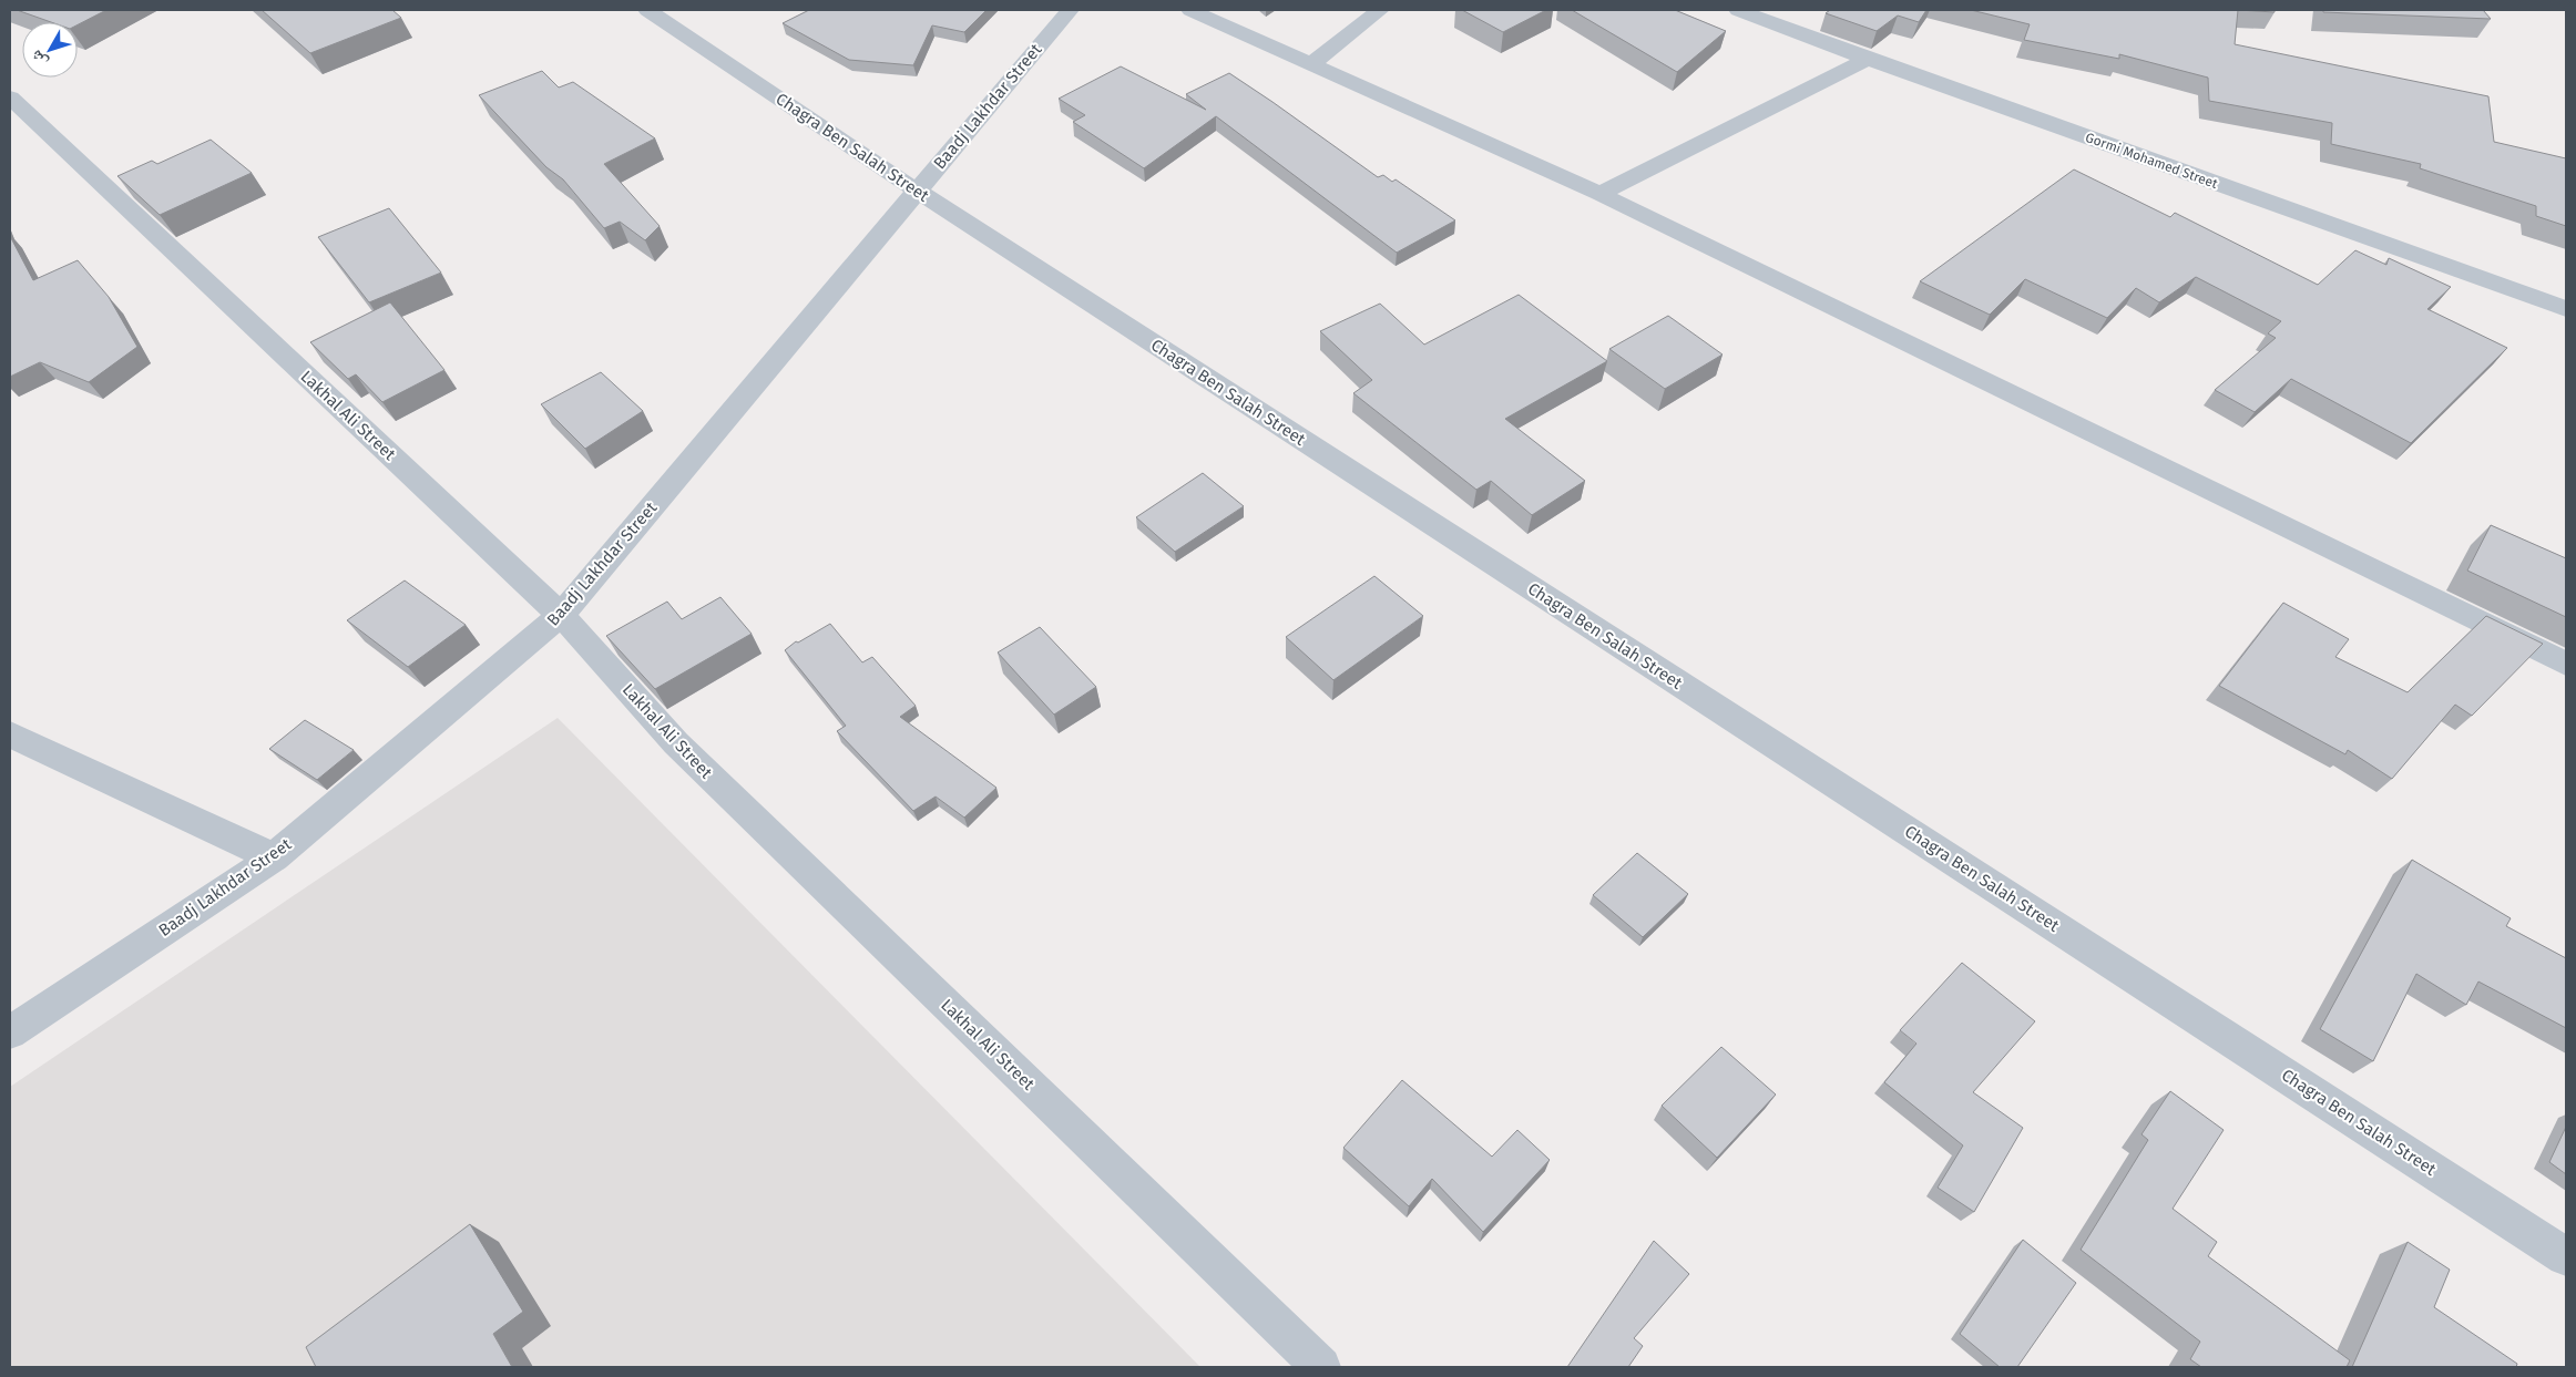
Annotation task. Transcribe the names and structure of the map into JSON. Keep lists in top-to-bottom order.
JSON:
{
  "streets": {
    "street": [
      "Baadj Lakhdar Street",
      "Chagra Ben Salah Street",
      "Gormi Mohamed Street",
      "Lakhal Ali Street"
    ]
  },
  "crossings": [
    ["Baadj Lakhdar Street", "Chagra Ben Salah Street"],
    ["Baadj Lakhdar Street", "Lakhal Ali Street"]
  ],
  "north": "bottom left"
}
